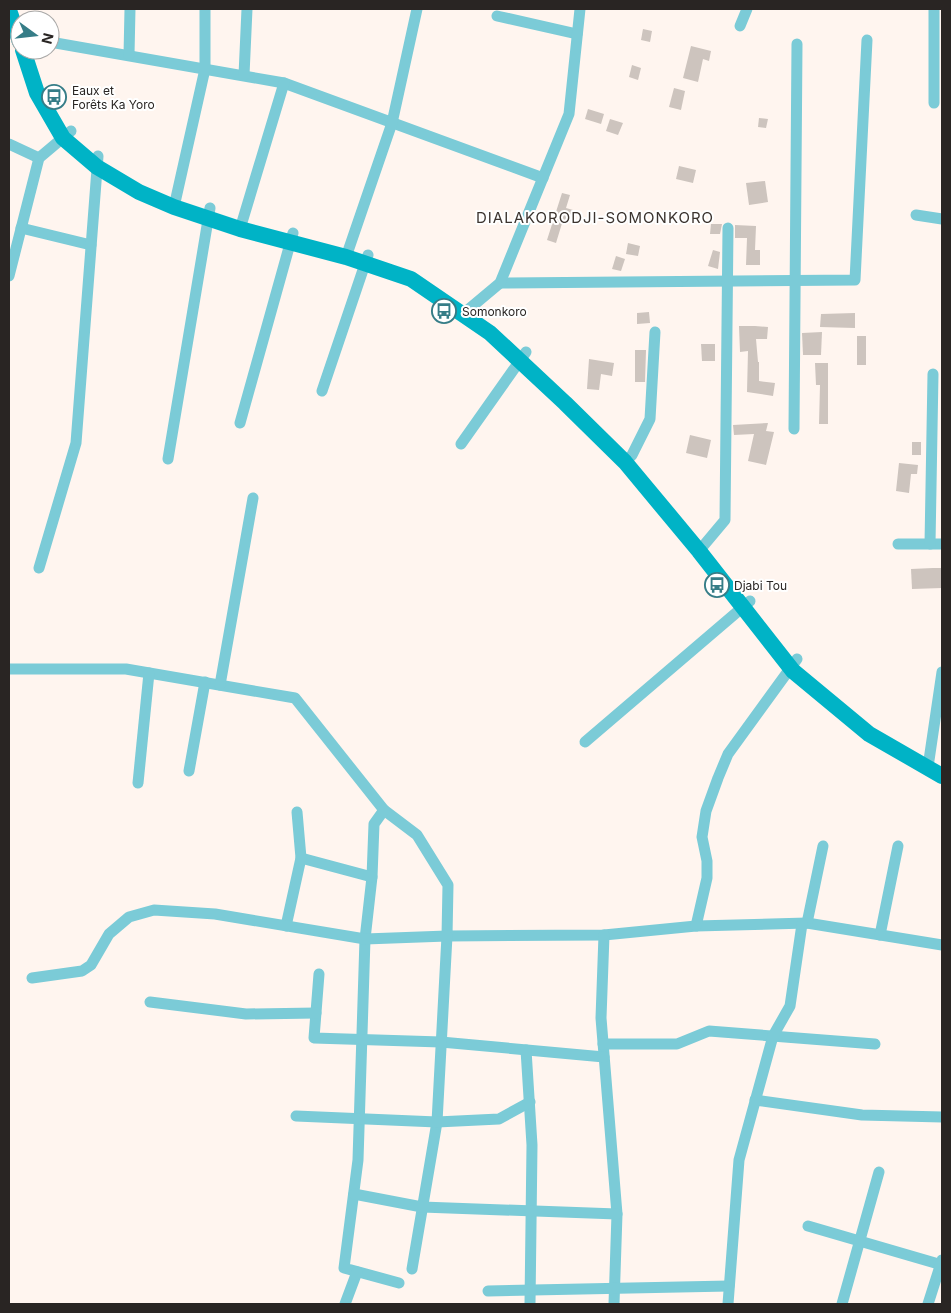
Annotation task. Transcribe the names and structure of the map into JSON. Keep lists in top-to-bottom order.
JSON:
{
  "districts": ["DIALAKORODJI-SOMONKORO"],
  "places": {
    "bus stop": ["Eaux et Forêts Ka Yoro", "Somonkoro", "Djabi Tou"]
  },
  "north": "right"
}
